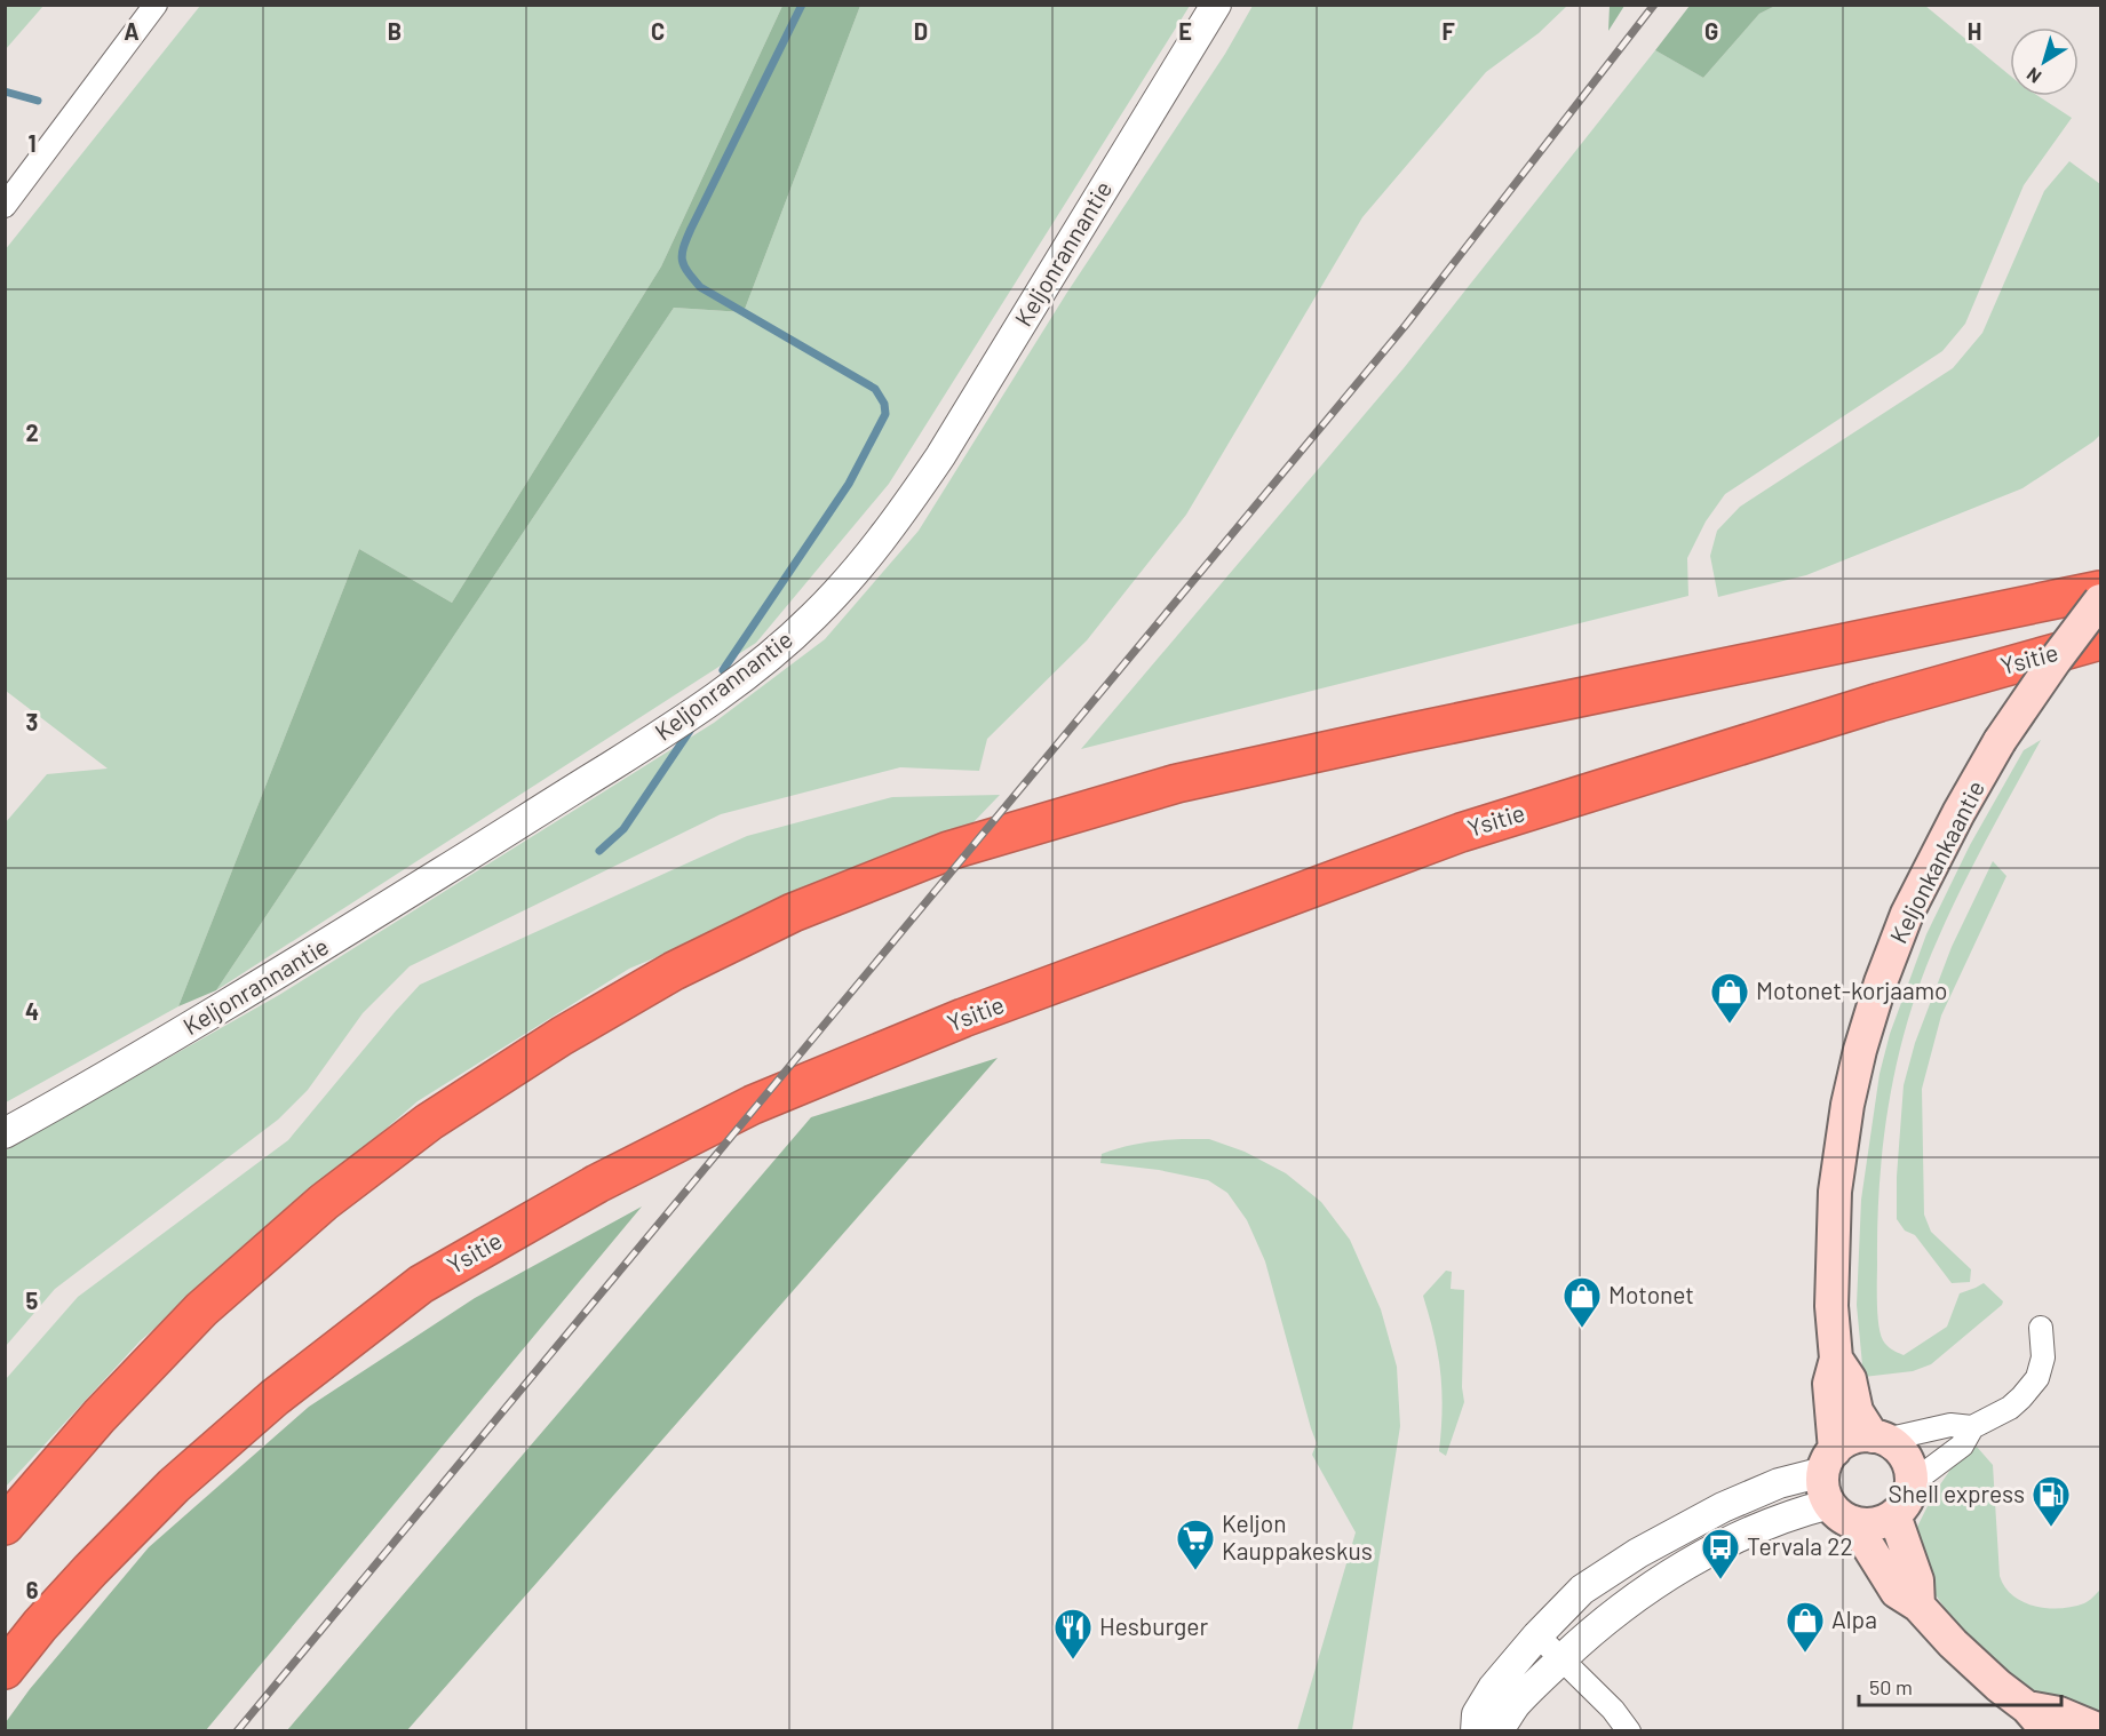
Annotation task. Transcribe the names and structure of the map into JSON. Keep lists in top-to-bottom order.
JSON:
{
  "streets": {
    "highway": ["Ysitie"],
    "main road": ["Keljonkankaantie"],
    "street": ["Keljonrannantie"]
  },
  "places": {
    "shop": ["Motonet-korjaamo", "Motonet", "Alpa"],
    "fuel station": ["Shell express"],
    "supermarket": ["Keljon Kauppakeskus"],
    "bus stop": ["Tervala 22"],
    "restaurant": ["Hesburger"]
  },
  "scale_bar": "50 m",
  "north": "bottom left",
  "grid": {
    "columns": [
      "A",
      "B",
      "C",
      "D",
      "E",
      "F",
      "G",
      "H"
    ],
    "rows": [
      "1",
      "2",
      "3",
      "4",
      "5",
      "6"
    ]
  }
}
